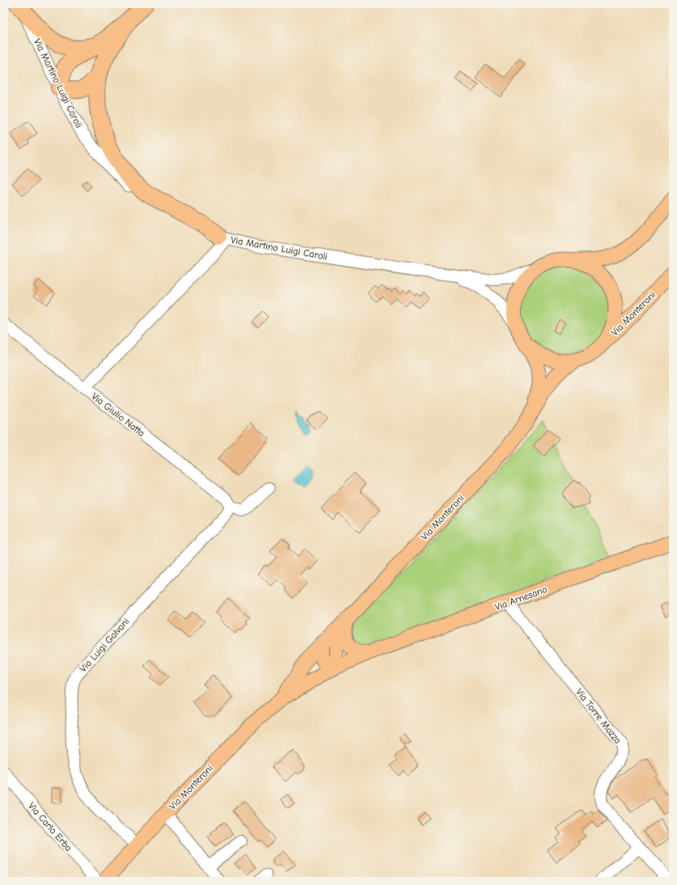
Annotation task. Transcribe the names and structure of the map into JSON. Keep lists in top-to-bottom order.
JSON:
{
  "streets": {
    "main road": ["Via Monteroni", "Via Arnesano"],
    "street": [
      "Via Martino Luigi Caroli",
      "Via Giulio Natta",
      "Via Luigi Galvani",
      "Via Torre Mozza",
      "Via Carlo Erba"
    ]
  },
  "crossings": [
    ["Via Martino Luigi Caroli", "Via Monteroni"],
    ["Via Monteroni", "Via Arnesano"],
    ["Via Monteroni", "Via Luigi Galvani"],
    ["Via Giulio Natta", "Via Luigi Galvani"],
    ["Via Arnesano", "Via Torre Mozza"]
  ]
}
